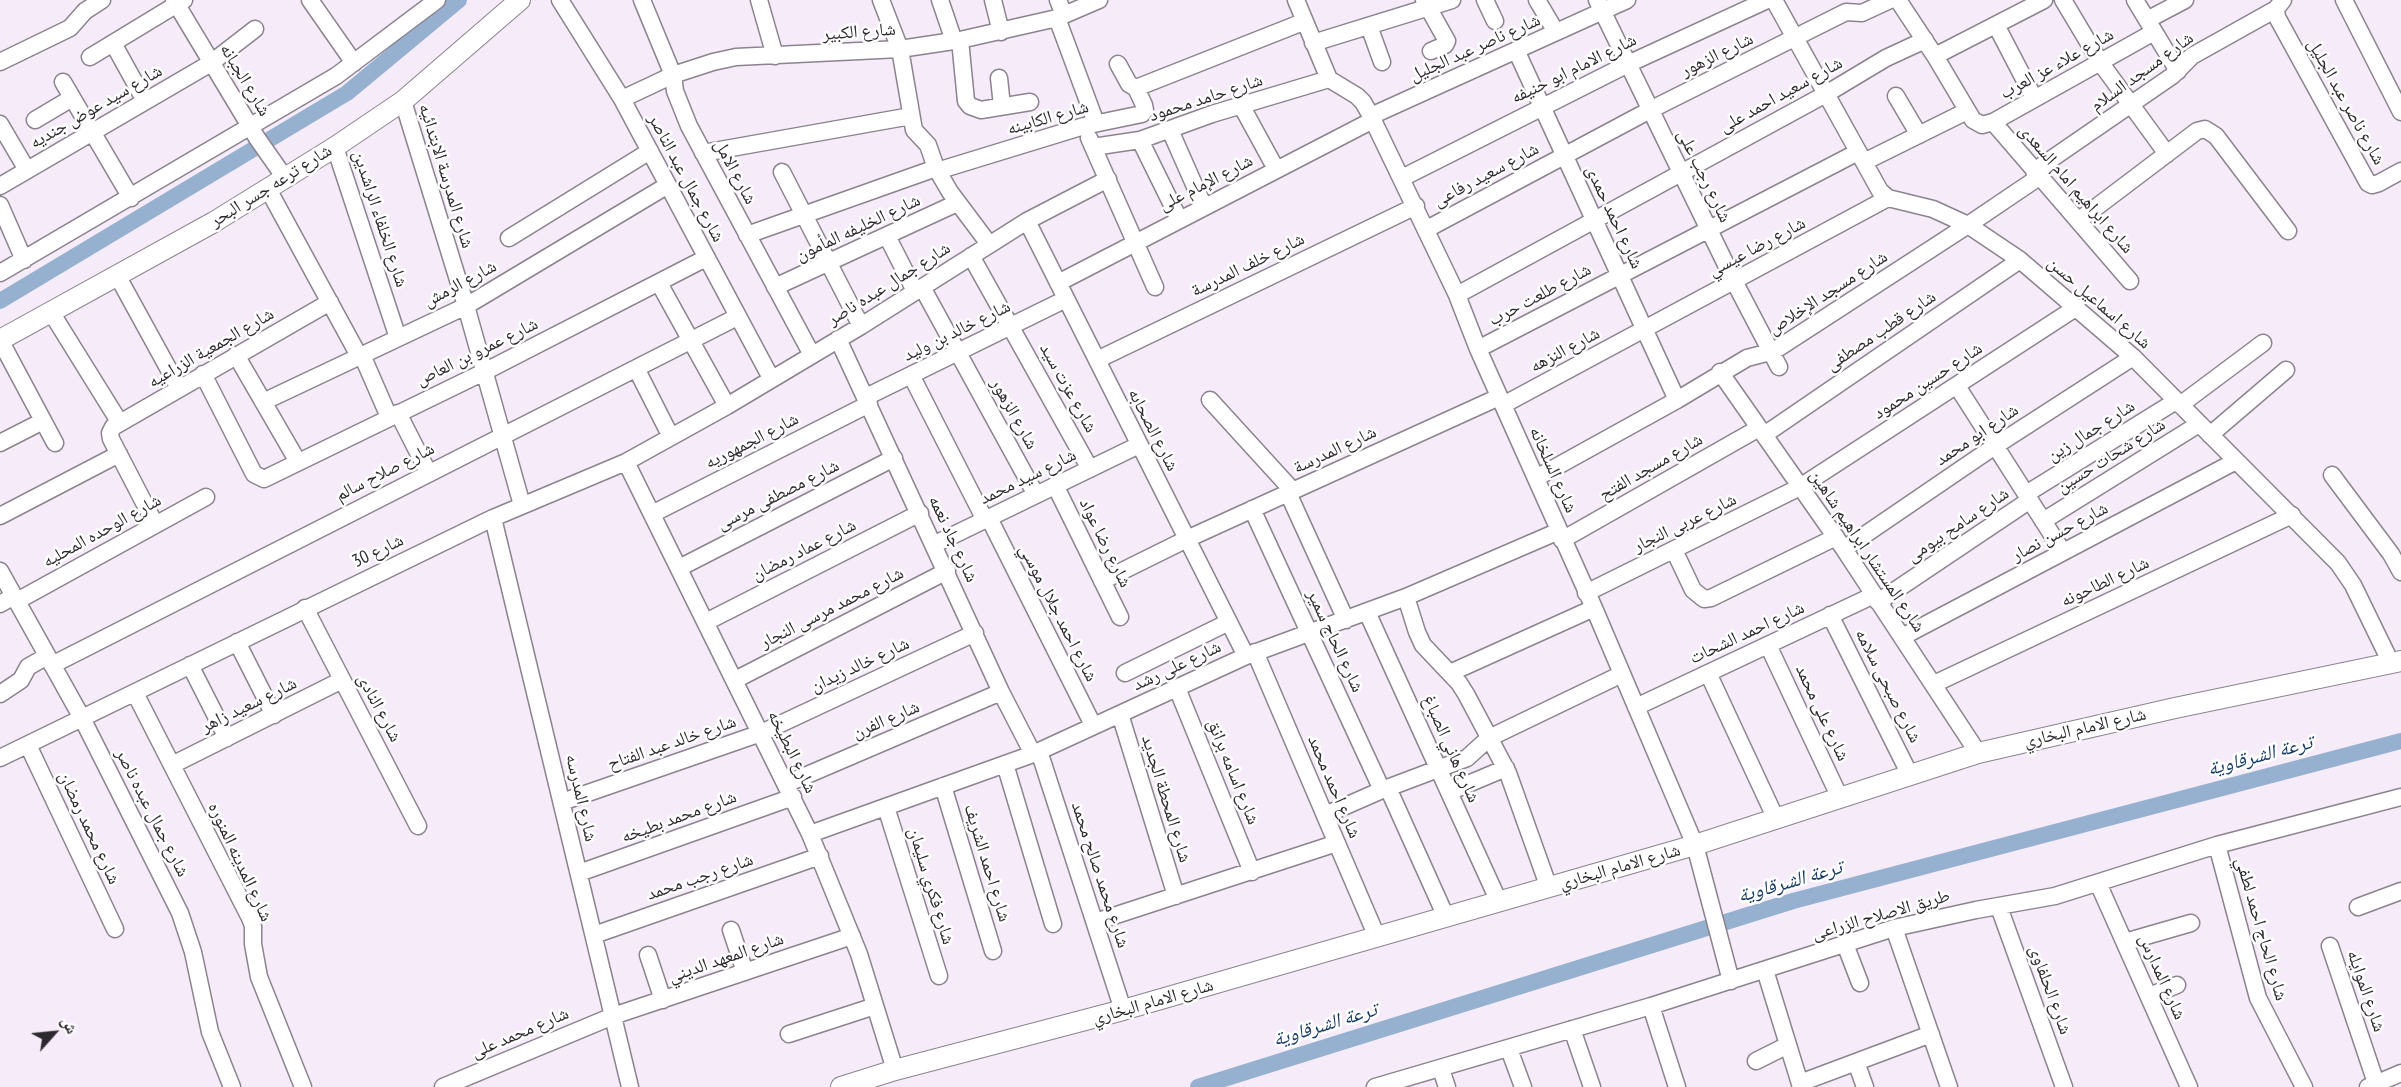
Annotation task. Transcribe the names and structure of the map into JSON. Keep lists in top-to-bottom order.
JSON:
{
  "streets": {
    "street": [
      "شارع الكبير",
      "شارع ناصر عبد الجليل",
      "شارع الزهور",
      "شارع علاء عز العرب",
      "شارع الامام ابو حنيفه",
      "شارع مسجد السلام",
      "شارع الجبانه",
      "شارع سعيد احمد على",
      "شارع حامد محمود",
      "شارع سيد عوض جنديه",
      "شارع الكابينه",
      "شارع الامل",
      "شارع سعيد رفاعى",
      "شارع المدرسة الابتدائيه",
      "شارع رجب على",
      "شارع جمال عبد الناصر",
      "شارع الإمام على",
      "شارع ترعه جسر البحر",
      "شارع ابراهيم امام السعدى",
      "شارع احمد حمدى",
      "شارع الخلفاء الراشدين",
      "شارع الخليفه المأمون",
      "شارع رضا عيسي",
      "شارع خلف المدرسة",
      "شارع الرمش",
      "شارع جمال عبده ناصر",
      "شارع مسجد الإخلاص",
      "شارع طلعت حرب",
      "شارع اسماعيل حسن",
      "شارع خالد بن وليد",
      "شارع قطب مصطفى",
      "شارع الجمعية الزراعيه",
      "شارع النزهه",
      "شارع عمرو بن العاص",
      "شارع حسين محمود",
      "شارع عزت سيد",
      "شارع الصحابه",
      "شارع جمال زين",
      "شارع ابو محمد",
      "شارع الجمهوريه",
      "شارع المدرسة",
      "شارع شحات حسين",
      "شارع مسجد الفتح",
      "شارع السلخانه",
      "شارع صلاح سالم",
      "شارع سيد محمد",
      "شارع مصطفى مرسى",
      "شارع عربى النجار",
      "شارع سامح بيومى",
      "شارع الوحده المحليه",
      "شارع حسن نصار",
      "شارع جاد نعمه",
      "شارع رضا عواد",
      "شارع عماد رمضان",
      "شارع 30",
      "شارع المستشار ابراهيم شاهين",
      "شارع الطاحونه",
      "شارع محمد مرسى النجار",
      "شارع احمد جلال موسي",
      "شارع احمد الشحات",
      "شارع الحاج سمير",
      "شارع خالد زيدان",
      "شارع على رشد",
      "شارع صبحى سلامه",
      "شارع سعيد زاهر",
      "شارع النادى",
      "شارع على محمد",
      "شارع الفرن",
      "شارع الامام البخاري",
      "شارع خالد عبد الفتاح",
      "شارع هاني الصباغ",
      "شارع البطيخه",
      "شارع اسامه برانق",
      "شارع احمد محمد",
      "شارع المدرسه",
      "شارع المحطة الجديد",
      "شارع محمد بطيخه",
      "شارع محمد رمضان",
      "شارع المدينه المنوره",
      "شارع احمد الشريف",
      "شارع محمد صالح محمد",
      "شارع رجب محمد",
      "شارع فكري سليمان",
      "طريق الاصلاح الزراعى",
      "شارع الحاج احمد لطفي",
      "شارع المعهد الديني",
      "شارع المدارس",
      "شارع الحلفاوى",
      "شارع الموايله",
      "شارع محمد على"
    ]
  },
  "crossings": [
    ["شارع الكبير", "شارع الامل"],
    ["شارع الكبير", "شارع جمال عبد الناصر"],
    ["شارع ناصر عبد الجليل", "شارع مسجد السلام"],
    ["شارع ناصر عبد الجليل", "شارع رجب على"],
    ["شارع ناصر عبد الجليل", "شارع الإمام على"],
    ["شارع ناصر عبد الجليل", "شارع احمد حمدى"],
    ["شارع ناصر عبد الجليل", "شارع السلخانه"],
    ["شارع الزهور", "شارع سعيد رفاعى"],
    ["شارع الزهور", "شارع رجب على"],
    ["شارع الزهور", "شارع ابراهيم امام السعدى"],
    ["شارع الزهور", "شارع احمد حمدى"],
    ["شارع الزهور", "شارع الخليفه المأمون"],
    ["شارع الزهور", "شارع جمال عبده ناصر"],
    ["شارع الزهور", "شارع خالد بن وليد"],
    ["شارع الزهور", "شارع سيد محمد"],
    ["شارع علاء عز العرب", "شارع ابراهيم امام السعدى"],
    ["شارع علاء عز العرب", "شارع طلعت حرب"],
    ["شارع الامام ابو حنيفه", "شارع رجب على"],
    ["شارع الامام ابو حنيفه", "شارع احمد حمدى"],
    ["شارع الامام ابو حنيفه", "شارع السلخانه"],
    ["شارع مسجد السلام", "شارع ابراهيم امام السعدى"],
    ["شارع مسجد السلام", "شارع مسجد الإخلاص"],
    ["شارع الجبانه", "شارع سيد عوض جنديه"],
    ["شارع الجبانه", "شارع ترعه جسر البحر"],
    ["شارع سعيد احمد على", "شارع رجب على"],
    ["شارع سعيد احمد على", "شارع ابراهيم امام السعدى"],
    ["شارع سعيد احمد على", "شارع احمد حمدى"],
    ["شارع سعيد احمد على", "شارع السلخانه"],
    ["شارع حامد محمود", "شارع السلخانه"],
    ["شارع الكابينه", "شارع الامل"],
    ["شارع الامل", "شارع الخليفه المأمون"],
    ["شارع الامل", "شارع جمال عبده ناصر"],
    ["شارع سعيد رفاعى", "شارع احمد حمدى"],
    ["شارع سعيد رفاعى", "شارع السلخانه"],
    ["شارع المدرسة الابتدائيه", "شارع ترعه جسر البحر"],
    ["شارع المدرسة الابتدائيه", "شارع الرمش"],
    ["شارع المدرسة الابتدائيه", "شارع عمرو بن العاص"],
    ["شارع المدرسة الابتدائيه", "شارع صلاح سالم"],
    ["شارع المدرسة الابتدائيه", "شارع 30"],
    ["شارع رجب على", "شارع رضا عيسي"],
    ["شارع رجب على", "شارع مسجد الإخلاص"],
    ["شارع رجب على", "شارع طلعت حرب"],
    ["شارع جمال عبد الناصر", "شارع الرمش"],
    ["شارع جمال عبد الناصر", "شارع جمال عبده ناصر"],
    ["شارع جمال عبد الناصر", "شارع عمرو بن العاص"],
    ["شارع جمال عبد الناصر", "شارع صلاح سالم"],
    ["شارع جمال عبد الناصر", "شارع 30"],
    ["شارع الإمام على", "شارع الصحابه"],
    ["شارع الإمام على", "شارع السلخانه"],
    ["شارع ترعه جسر البحر", "شارع الخلفاء الراشدين"],
    ["شارع ابراهيم امام السعدى", "شارع مسجد الإخلاص"],
    ["شارع احمد حمدى", "شارع رضا عيسي"],
    ["شارع احمد حمدى", "شارع مسجد الإخلاص"],
    ["شارع احمد حمدى", "شارع طلعت حرب"],
    ["شارع احمد حمدى", "شارع النزهه"],
    ["شارع الخلفاء الراشدين", "شارع الرمش"],
    ["شارع رضا عيسي", "شارع اسماعيل حسن"],
    ["شارع رضا عيسي", "شارع النزهه"],
    ["شارع خلف المدرسة", "شارع الصحابه"],
    ["شارع خلف المدرسة", "شارع السلخانه"],
    ["شارع جمال عبده ناصر", "شارع عزت سيد"],
    ["شارع جمال عبده ناصر", "شارع الصحابه"],
    ["شارع جمال عبده ناصر", "شارع صلاح سالم"],
    ["شارع جمال عبده ناصر", "شارع الوحده المحليه"],
    ["شارع جمال عبده ناصر", "شارع جاد نعمه"],
    ["شارع جمال عبده ناصر", "شارع 30"],
    ["شارع مسجد الإخلاص", "شارع اسماعيل حسن"],
    ["شارع مسجد الإخلاص", "شارع السلخانه"],
    ["شارع مسجد الإخلاص", "شارع المستشار ابراهيم شاهين"],
    ["شارع طلعت حرب", "شارع السلخانه"],
    ["شارع اسماعيل حسن", "شارع قطب مصطفى"],
    ["شارع اسماعيل حسن", "شارع حسين محمود"],
    ["شارع اسماعيل حسن", "شارع جمال زين"],
    ["شارع اسماعيل حسن", "شارع ابو محمد"],
    ["شارع اسماعيل حسن", "شارع شحات حسين"],
    ["شارع اسماعيل حسن", "شارع حسن نصار"],
    ["شارع اسماعيل حسن", "شارع الطاحونه"],
    ["شارع اسماعيل حسن", "شارع الامام البخاري"],
    ["شارع خالد بن وليد", "شارع عزت سيد"],
    ["شارع خالد بن وليد", "شارع الصحابه"],
    ["شارع خالد بن وليد", "شارع الجمهوريه"],
    ["شارع خالد بن وليد", "شارع جاد نعمه"],
    ["شارع خالد بن وليد", "شارع احمد جلال موسي"],
    ["شارع قطب مصطفى", "شارع مسجد الفتح"],
    ["شارع قطب مصطفى", "شارع المستشار ابراهيم شاهين"],
    ["شارع الجمعية الزراعيه", "شارع عمرو بن العاص"],
    ["شارع النزهه", "شارع المدرسة"],
    ["شارع النزهه", "شارع السلخانه"],
    ["شارع حسين محمود", "شارع عربى النجار"],
    ["شارع حسين محمود", "شارع المستشار ابراهيم شاهين"],
    ["شارع عزت سيد", "شارع سيد محمد"],
    ["شارع الصحابه", "شارع المدرسة"],
    ["شارع الصحابه", "شارع سيد محمد"],
    ["شارع الصحابه", "شارع على رشد"],
    ["شارع الصحابه", "شارع احمد محمد"],
    ["شارع جمال زين", "شارع سامح بيومى"],
    ["شارع ابو محمد", "شارع عربى النجار"],
    ["شارع ابو محمد", "شارع المستشار ابراهيم شاهين"],
    ["شارع الجمهوريه", "شارع جاد نعمه"],
    ["شارع الجمهوريه", "شارع البطيخه"],
    ["شارع المدرسة", "شارع السلخانه"],
    ["شارع المدرسة", "شارع رضا عواد"],
    ["شارع المدرسة", "شارع الحاج سمير"],
    ["شارع مسجد الفتح", "شارع السلخانه"],
    ["شارع مسجد الفتح", "شارع المستشار ابراهيم شاهين"],
    ["شارع مسجد الفتح", "شارع على رشد"],
    ["شارع السلخانه", "شارع عربى النجار"],
    ["شارع السلخانه", "شارع احمد الشحات"],
    ["شارع السلخانه", "شارع على رشد"],
    ["شارع السلخانه", "شارع الامام البخاري"],
    ["شارع السلخانه", "طريق الاصلاح الزراعى"],
    ["شارع سيد محمد", "شارع جاد نعمه"],
    ["شارع سيد محمد", "شارع رضا عواد"],
    ["شارع سيد محمد", "شارع احمد جلال موسي"],
    ["شارع مصطفى مرسى", "شارع جاد نعمه"],
    ["شارع مصطفى مرسى", "شارع البطيخه"],
    ["شارع عربى النجار", "شارع المستشار ابراهيم شاهين"],
    ["شارع سامح بيومى", "شارع المستشار ابراهيم شاهين"],
    ["شارع سامح بيومى", "شارع احمد الشحات"],
    ["شارع حسن نصار", "شارع المستشار ابراهيم شاهين"],
    ["شارع جاد نعمه", "شارع عماد رمضان"],
    ["شارع جاد نعمه", "شارع محمد مرسى النجار"],
    ["شارع جاد نعمه", "شارع خالد زيدان"],
    ["شارع جاد نعمه", "شارع على رشد"],
    ["شارع جاد نعمه", "شارع الفرن"],
    ["شارع جاد نعمه", "شارع محمد صالح محمد"],
    ["شارع عماد رمضان", "شارع البطيخه"],
    ["شارع 30", "شارع النادى"],
    ["شارع 30", "شارع البطيخه"],
    ["شارع 30", "شارع المدرسه"],
    ["شارع 30", "شارع محمد رمضان"],
    ["شارع 30", "شارع المدينه المنوره"],
    ["شارع المستشار ابراهيم شاهين", "شارع الطاحونه"],
    ["شارع المستشار ابراهيم شاهين", "شارع احمد الشحات"],
    ["شارع المستشار ابراهيم شاهين", "شارع الامام البخاري"],
    ["شارع محمد مرسى النجار", "شارع البطيخه"],
    ["شارع احمد جلال موسي", "شارع على رشد"],
    ["شارع احمد الشحات", "شارع صبحى سلامه"],
    ["شارع احمد الشحات", "شارع على محمد"],
    ["شارع الحاج سمير", "شارع على رشد"],
    ["شارع الحاج سمير", "شارع الامام البخاري"],
    ["شارع خالد زيدان", "شارع خالد عبد الفتاح"],
    ["شارع خالد زيدان", "شارع البطيخه"],
    ["شارع على رشد", "شارع هاني الصباغ"],
    ["شارع على رشد", "شارع البطيخه"],
    ["شارع على رشد", "شارع اسامه برانق"],
    ["شارع على رشد", "شارع احمد محمد"],
    ["شارع على رشد", "شارع المحطة الجديد"],
    ["شارع على رشد", "شارع احمد الشريف"],
    ["شارع على رشد", "شارع محمد صالح محمد"],
    ["شارع على رشد", "شارع فكري سليمان"],
    ["شارع صبحى سلامه", "شارع الامام البخاري"],
    ["شارع سعيد زاهر", "شارع النادى"],
    ["شارع سعيد زاهر", "شارع المدينه المنوره"],
    ["شارع على محمد", "شارع الامام البخاري"],
    ["شارع الفرن", "شارع البطيخه"],
    ["شارع الفرن", "شارع محمد بطيخه"],
    ["شارع الامام البخاري", "شارع هاني الصباغ"],
    ["شارع الامام البخاري", "شارع البطيخه"],
    ["شارع الامام البخاري", "شارع احمد محمد"],
    ["شارع الامام البخاري", "شارع محمد صالح محمد"],
    ["شارع خالد عبد الفتاح", "شارع البطيخه"],
    ["شارع خالد عبد الفتاح", "شارع المدرسه"],
    ["شارع البطيخه", "شارع محمد بطيخه"],
    ["شارع البطيخه", "شارع رجب محمد"],
    ["شارع البطيخه", "شارع المعهد الديني"],
    ["شارع المدرسه", "شارع محمد بطيخه"],
    ["شارع المدرسه", "شارع رجب محمد"],
    ["شارع المدرسه", "شارع المعهد الديني"],
    ["شارع المدرسه", "شارع محمد على"],
    ["طريق الاصلاح الزراعى", "شارع الحاج احمد لطفي"],
    ["طريق الاصلاح الزراعى", "شارع المدارس"],
    ["طريق الاصلاح الزراعى", "شارع الحلفاوى"],
    ["شارع المعهد الديني", "شارع محمد على"]
  ],
  "water": ["ترعة الشرقاوية"],
  "north": "top right"
}
